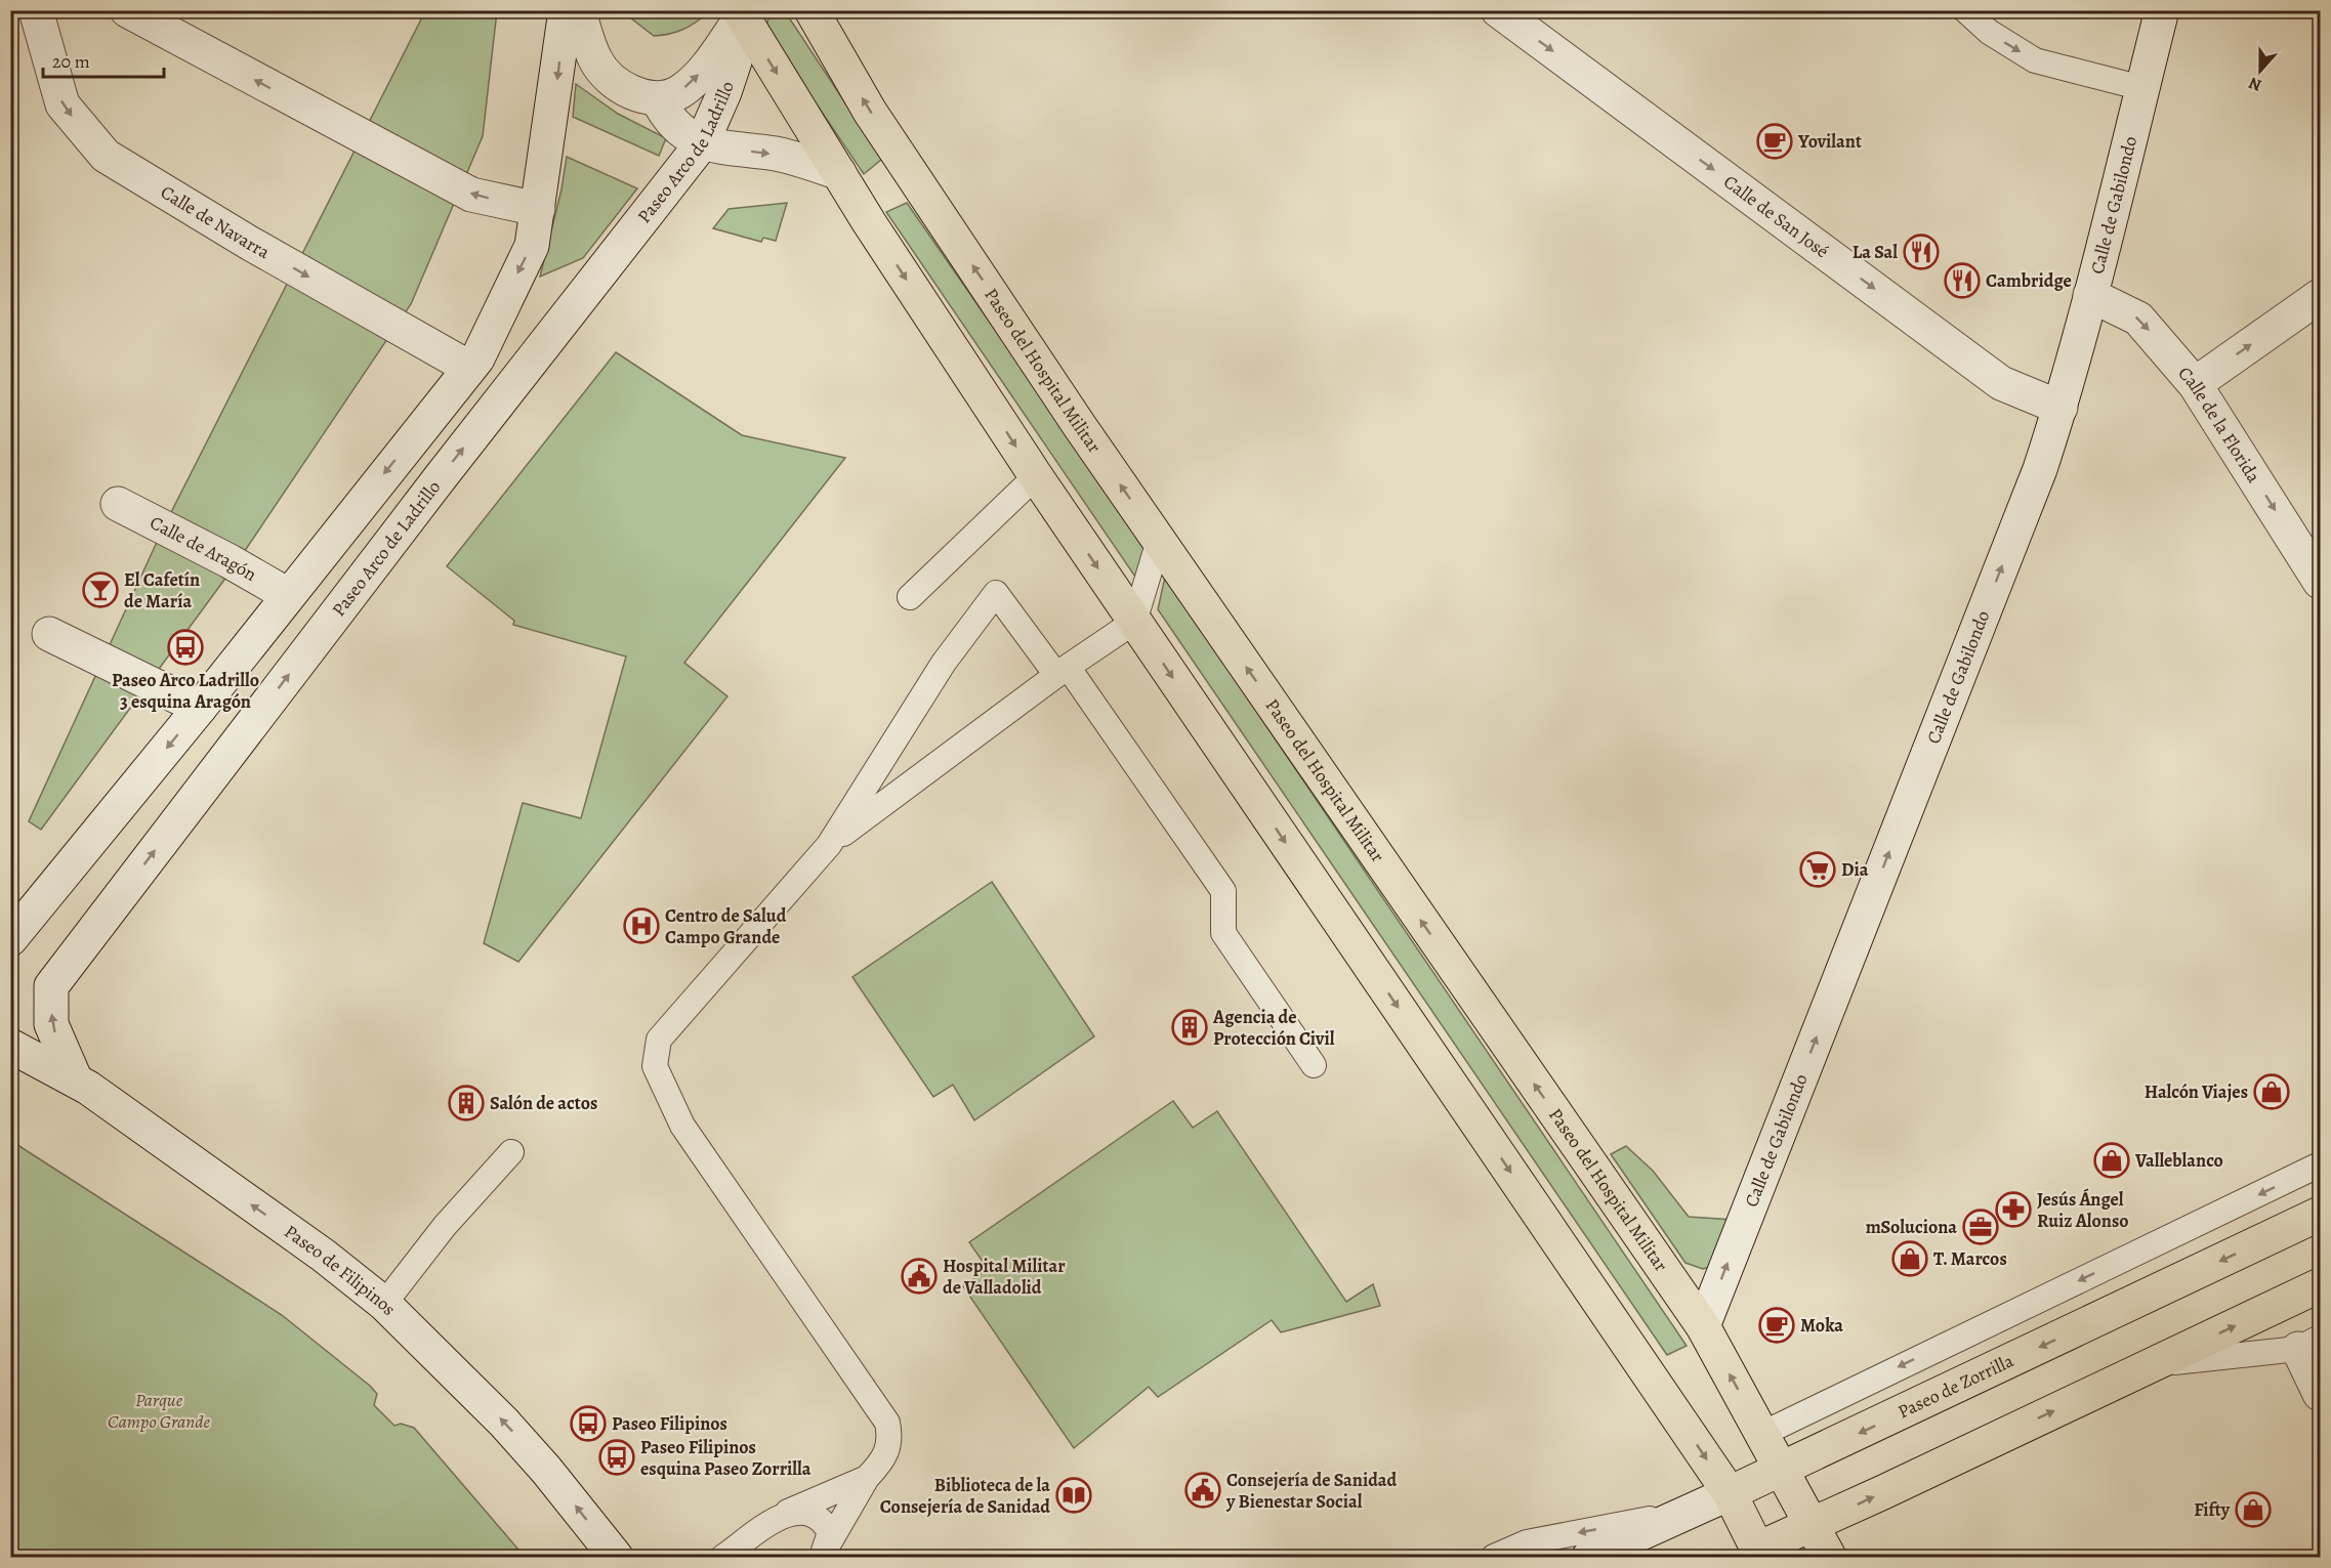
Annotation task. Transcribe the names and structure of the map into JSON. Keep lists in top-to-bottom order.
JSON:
{
  "streets": {
    "main road": ["Paseo del Hospital Militar", "Paseo de Zorrilla"],
    "street": [
      "Paseo Arco de Ladrillo",
      "Calle de Gabilondo",
      "Calle de San José",
      "Calle de Navarra",
      "Calle de la Florida",
      "Calle de Aragón",
      "Paseo de Filipinos"
    ]
  },
  "crossings": [
    ["Paseo Arco de Ladrillo", "Paseo de Filipinos"],
    ["Calle de Gabilondo", "Calle de San José"],
    ["Calle de Gabilondo", "Paseo del Hospital Militar"],
    ["Calle de Gabilondo", "Calle de la Florida"],
    ["Paseo del Hospital Militar", "Paseo de Zorrilla"]
  ],
  "one_way": [
    "Calle de Gabilondo",
    "Calle de San José",
    "Calle de la Florida",
    "Paseo de Filipinos"
  ],
  "parks": ["Parque Campo Grande"],
  "places": {
    "cafe": ["Yovilant", "Moka"],
    "restaurant": ["La Sal", "Cambridge"],
    "bar": ["El Cafetín de María"],
    "bus stop": ["Paseo Arco Ladrillo 3 esquina Aragón", "Paseo Filipinos", "Paseo Filipinos esquina Paseo Zorrilla"],
    "supermarket": ["Dia"],
    "hospital": ["Centro de Salud Campo Grande"],
    "building": ["Agencia de Protección Civil", "Salón de actos"],
    "shop": [
      "Halcón Viajes",
      "Valleblanco",
      "T. Marcos",
      "Fifty"
    ],
    "pharmacy": ["Jesús Ángel Ruiz Alonso"],
    "office": ["mSoluciona"],
    "public building": ["Hospital Militar de Valladolid", "Consejería de Sanidad y Bienestar Social"],
    "library": ["Biblioteca de la Consejería de Sanidad"]
  },
  "scale_bar": "20 m",
  "north": "bottom"
}
